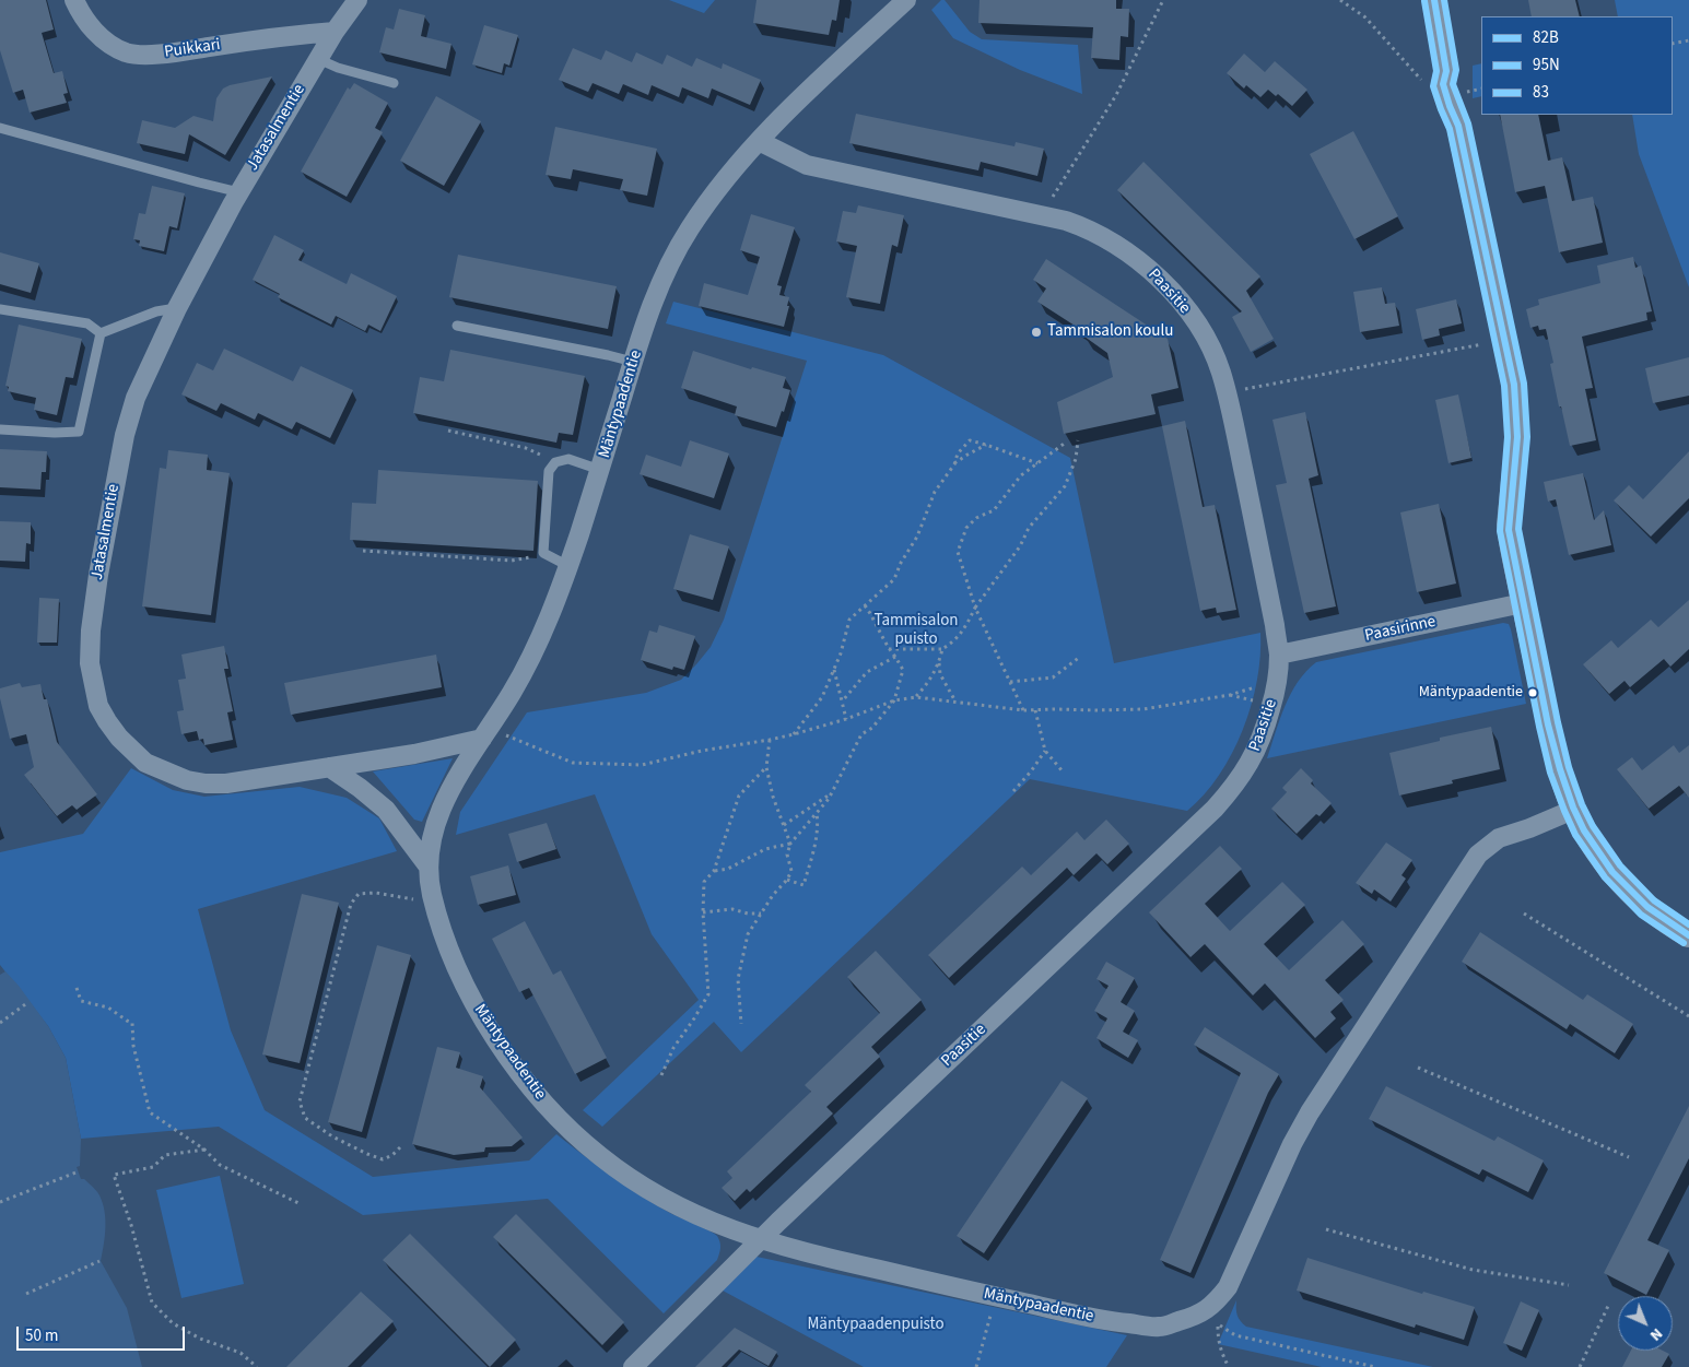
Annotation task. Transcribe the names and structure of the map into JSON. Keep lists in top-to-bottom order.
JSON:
{
  "streets": {
    "street": [
      "Puikkari",
      "Jatasalmentie",
      "Paasitie",
      "Mäntypaadentie",
      "Paasirinne"
    ]
  },
  "crossings": [
    ["Puikkari", "Jatasalmentie"],
    ["Jatasalmentie", "Mäntypaadentie"],
    ["Paasitie", "Mäntypaadentie"],
    ["Paasitie", "Paasirinne"]
  ],
  "parks": ["Tammisalon puisto", "Mäntypaadenpuisto"],
  "places": ["Tammisalon koulu", "Mäntypaadentie"],
  "lines": ["transit line 82B", "transit line 83", "transit line 95N"],
  "legend": ["82B", "95N", "83"],
  "scale_bar": "50 m",
  "north": "bottom right"
}
